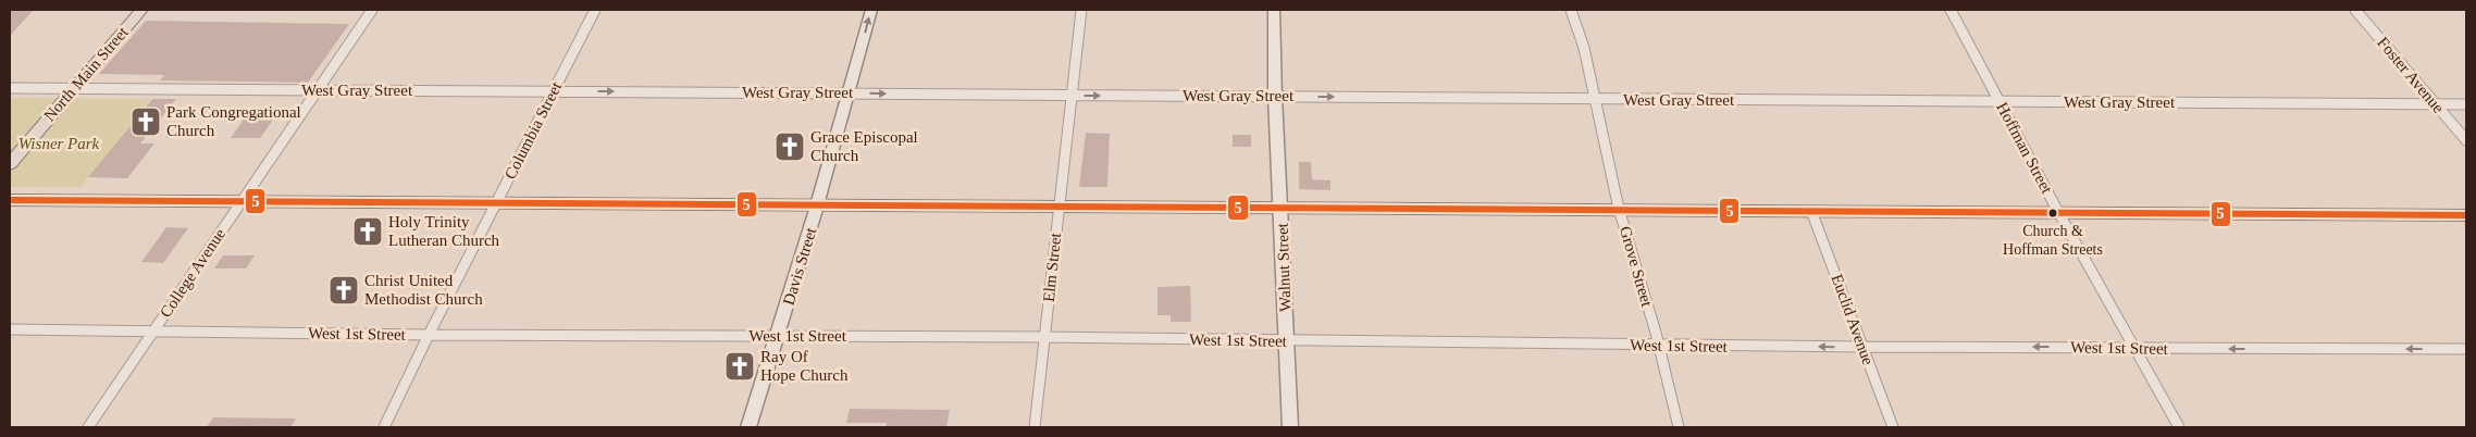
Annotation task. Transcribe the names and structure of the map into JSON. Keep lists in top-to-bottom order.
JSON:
{
  "streets": {
    "main road": ["North Main Street"],
    "street": [
      "Foster Avenue",
      "West Gray Street",
      "Columbia Street",
      "Hoffman Street",
      "Davis Street",
      "Grove Street",
      "Elm Street",
      "Walnut Street",
      "College Avenue",
      "Euclid Avenue",
      "West 1st Street"
    ]
  },
  "crossings": [
    ["North Main Street", "West Gray Street"],
    ["Foster Avenue", "West Gray Street"],
    ["West Gray Street", "Columbia Street"],
    ["West Gray Street", "Hoffman Street"],
    ["West Gray Street", "Davis Street"],
    ["West Gray Street", "Grove Street"],
    ["West Gray Street", "Elm Street"],
    ["West Gray Street", "Walnut Street"],
    ["West Gray Street", "College Avenue"],
    ["Columbia Street", "West 1st Street"],
    ["Hoffman Street", "West 1st Street"],
    ["Davis Street", "West 1st Street"],
    ["Grove Street", "West 1st Street"],
    ["Elm Street", "West 1st Street"],
    ["Walnut Street", "West 1st Street"],
    ["College Avenue", "West 1st Street"],
    ["Euclid Avenue", "West 1st Street"]
  ],
  "one_way": ["West Gray Street"],
  "parks": ["Wisner Park"],
  "places": {
    "church": [
      "Park Congregational Church",
      "Grace Episcopal Church",
      "Holy Trinity Lutheran Church",
      "Christ United Methodist Church",
      "Ray Of Hope Church"
    ],
    "other": ["Church & Hoffman Streets"]
  },
  "lines": ["transit line 5"]
}
